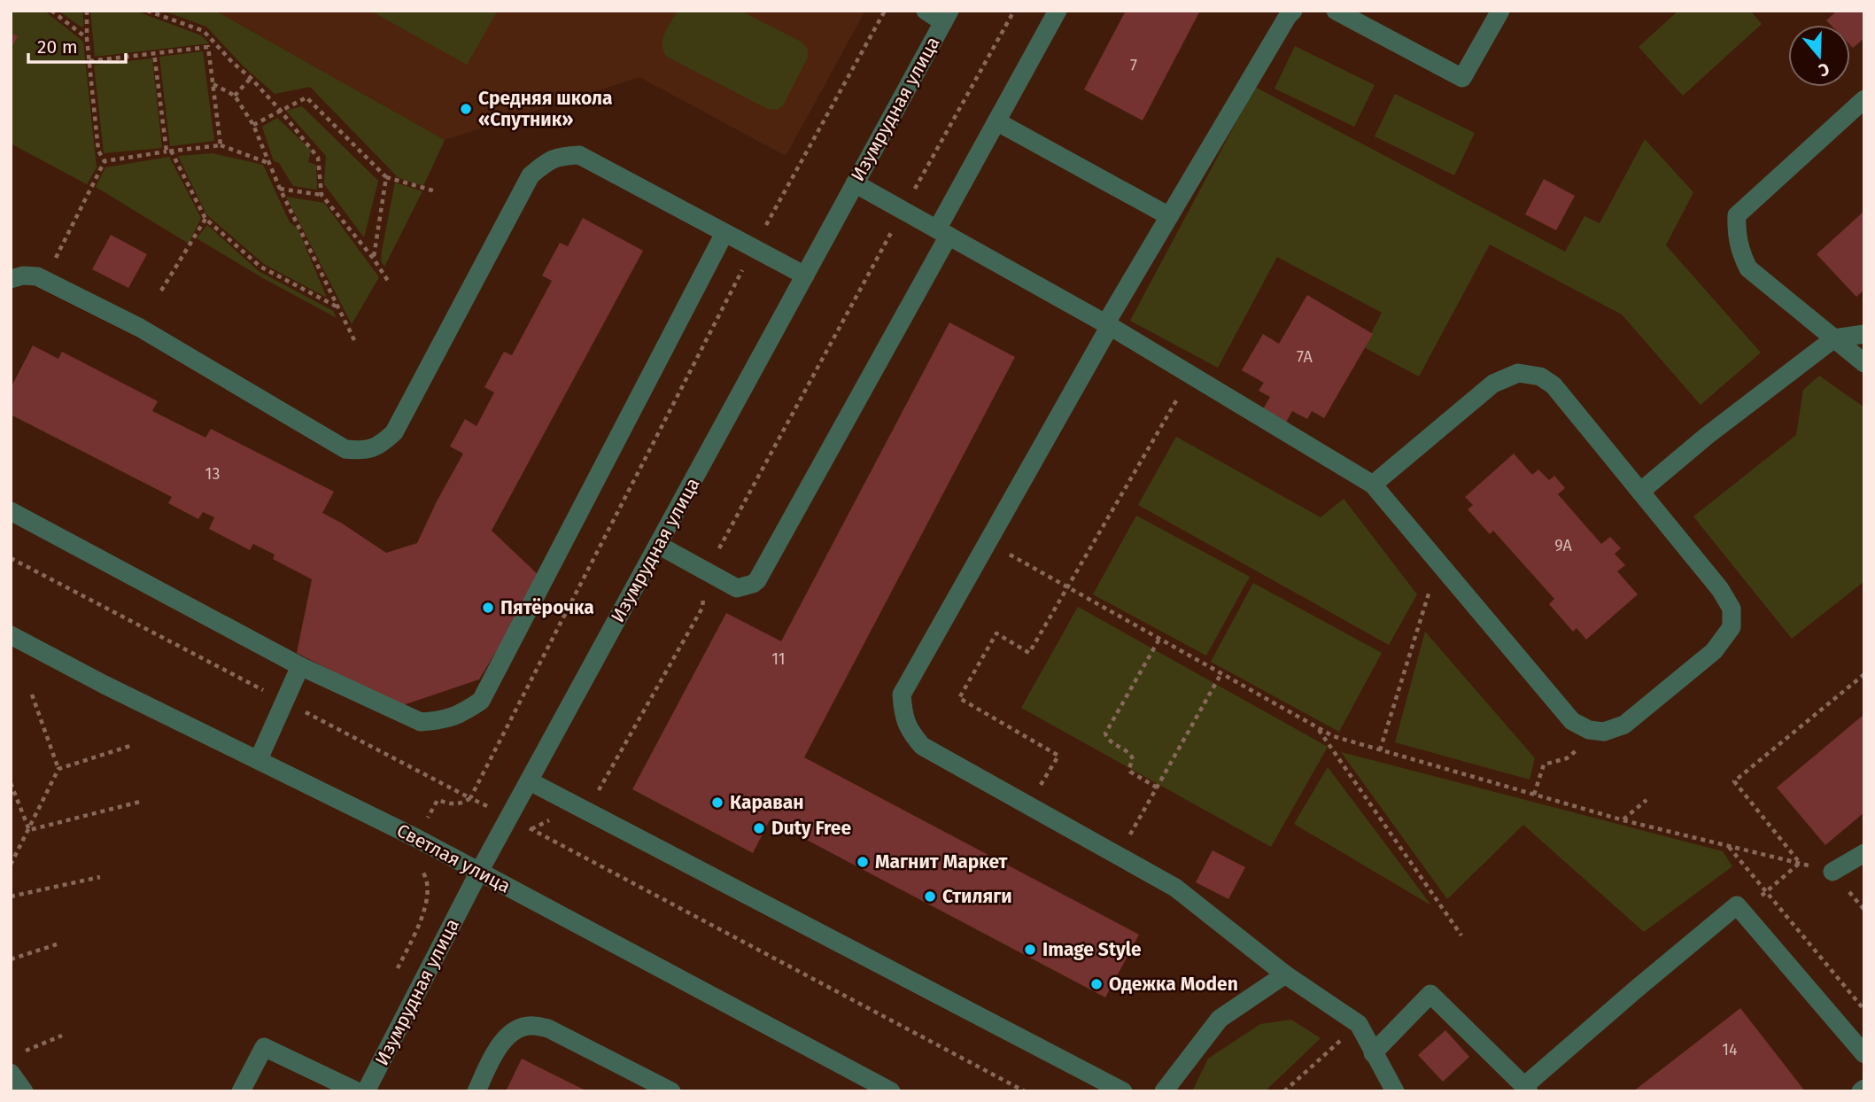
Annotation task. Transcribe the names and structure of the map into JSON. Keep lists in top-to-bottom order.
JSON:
{
  "streets": {
    "street": ["Изумрудная улица", "Светлая улица"]
  },
  "crossings": [
    ["Изумрудная улица", "Светлая улица"]
  ],
  "places": [
    "Средняя школа «Спутник»",
    "Пятёрочка",
    "Караван",
    "Duty Free",
    "Магнит Маркет",
    "Стиляги",
    "Image Style",
    "Одежка Moden"
  ],
  "house_numbers": [
    "7",
    "7А",
    "13",
    "9А",
    "11",
    "14"
  ],
  "scale_bar": "20 m",
  "north": "bottom"
}
